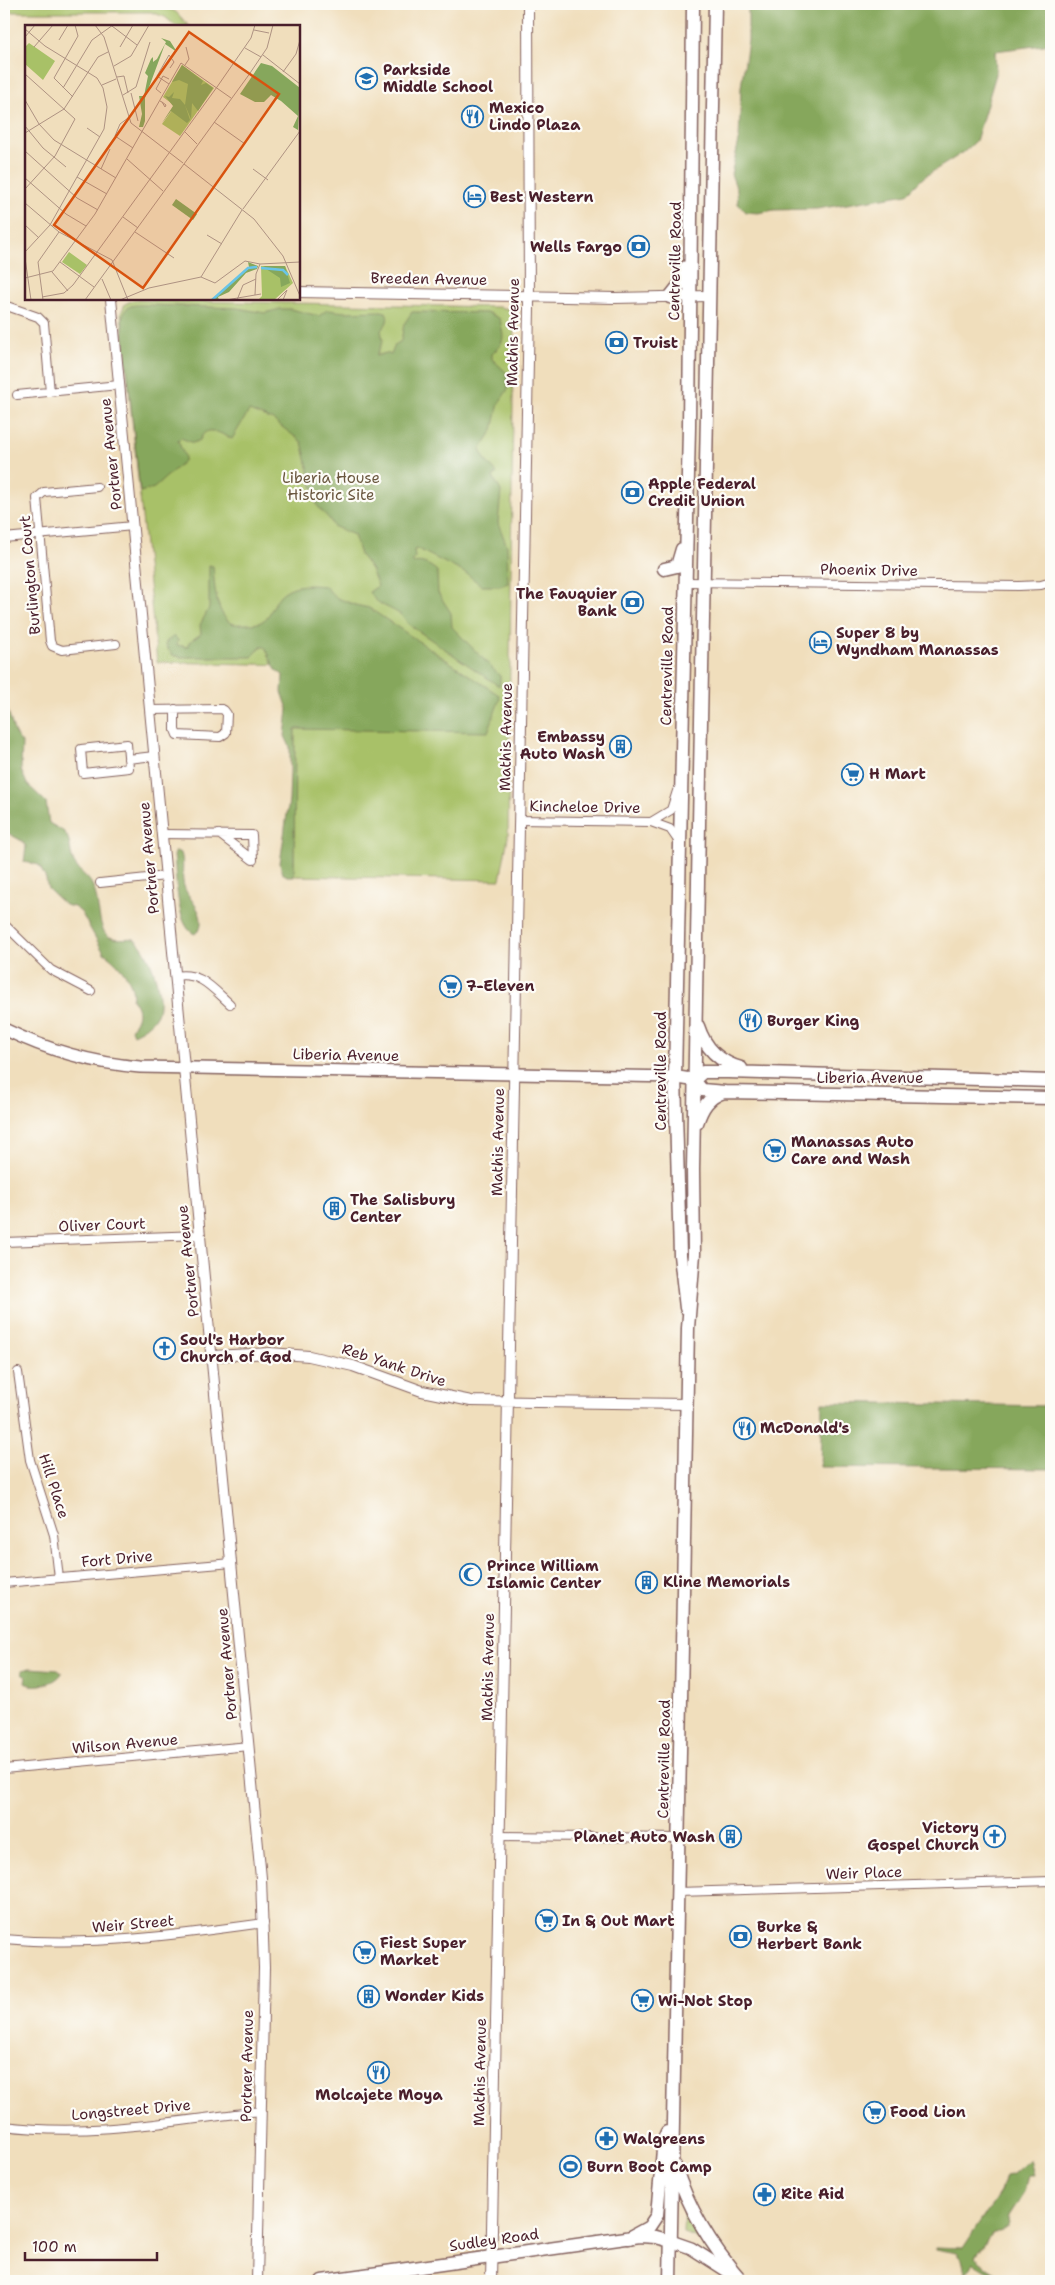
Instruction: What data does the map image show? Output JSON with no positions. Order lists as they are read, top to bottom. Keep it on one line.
{"streets":{"main road":["Centreville Road","Liberia Avenue","Sudley Road"],"street":["Breeden Avenue","Mathis Avenue","Portner Avenue","Phoenix Drive","Burlington Court","Kincheloe Drive","Oliver Court","Reb Yank Drive","Hill Place","Fort Drive","Wilson Avenue","Weir Place","Weir Street","Longstreet Drive"]},"crossings":[["Centreville Road","Breeden Avenue"],["Centreville Road","Phoenix Drive"],["Centreville Road","Kincheloe Drive"],["Centreville Road","Liberia Avenue"],["Centreville Road","Reb Yank Drive"],["Centreville Road","Weir Place"],["Centreville Road","Sudley Road"],["Breeden Avenue","Mathis Avenue"],["Mathis Avenue","Kincheloe Drive"],["Mathis Avenue","Liberia Avenue"],["Mathis Avenue","Reb Yank Drive"],["Mathis Avenue","Sudley Road"],["Portner Avenue","Liberia Avenue"],["Portner Avenue","Oliver Court"],["Portner Avenue","Reb Yank Drive"],["Portner Avenue","Fort Drive"],["Portner Avenue","Wilson Avenue"],["Portner Avenue","Weir Street"],["Portner Avenue","Longstreet Drive"],["Hill Place","Fort Drive"]],"parks":["Liberia House Historic Site"],"places":{"school or university":["Parkside Middle School"],"restaurant":["Mexico Lindo Plaza","Burger King","McDonald's","Molcajete Moya"],"hotel":["Best Western","Super 8 by Wyndham Manassas"],"bank":["Wells Fargo","Truist","Apple Federal Credit Union","The Fauquier Bank","Burke & Herbert Bank"],"building":["Embassy Auto Wash","The Salisbury Center","Kline Memorials","Planet Auto Wash","Wonder Kids"],"supermarket":["H Mart","7-Eleven","Manassas Auto Care and Wash","In & Out Mart","Fiest Super Market","Wi-Not Stop","Food Lion"],"church":["Soul's Harbor Church of God","Victory Gospel Church"],"mosque":["Prince William Islamic Center"],"pharmacy":["Walgreens","Rite Aid"],"sports":["Burn Boot Camp"]},"scale_bar":"100 m"}
